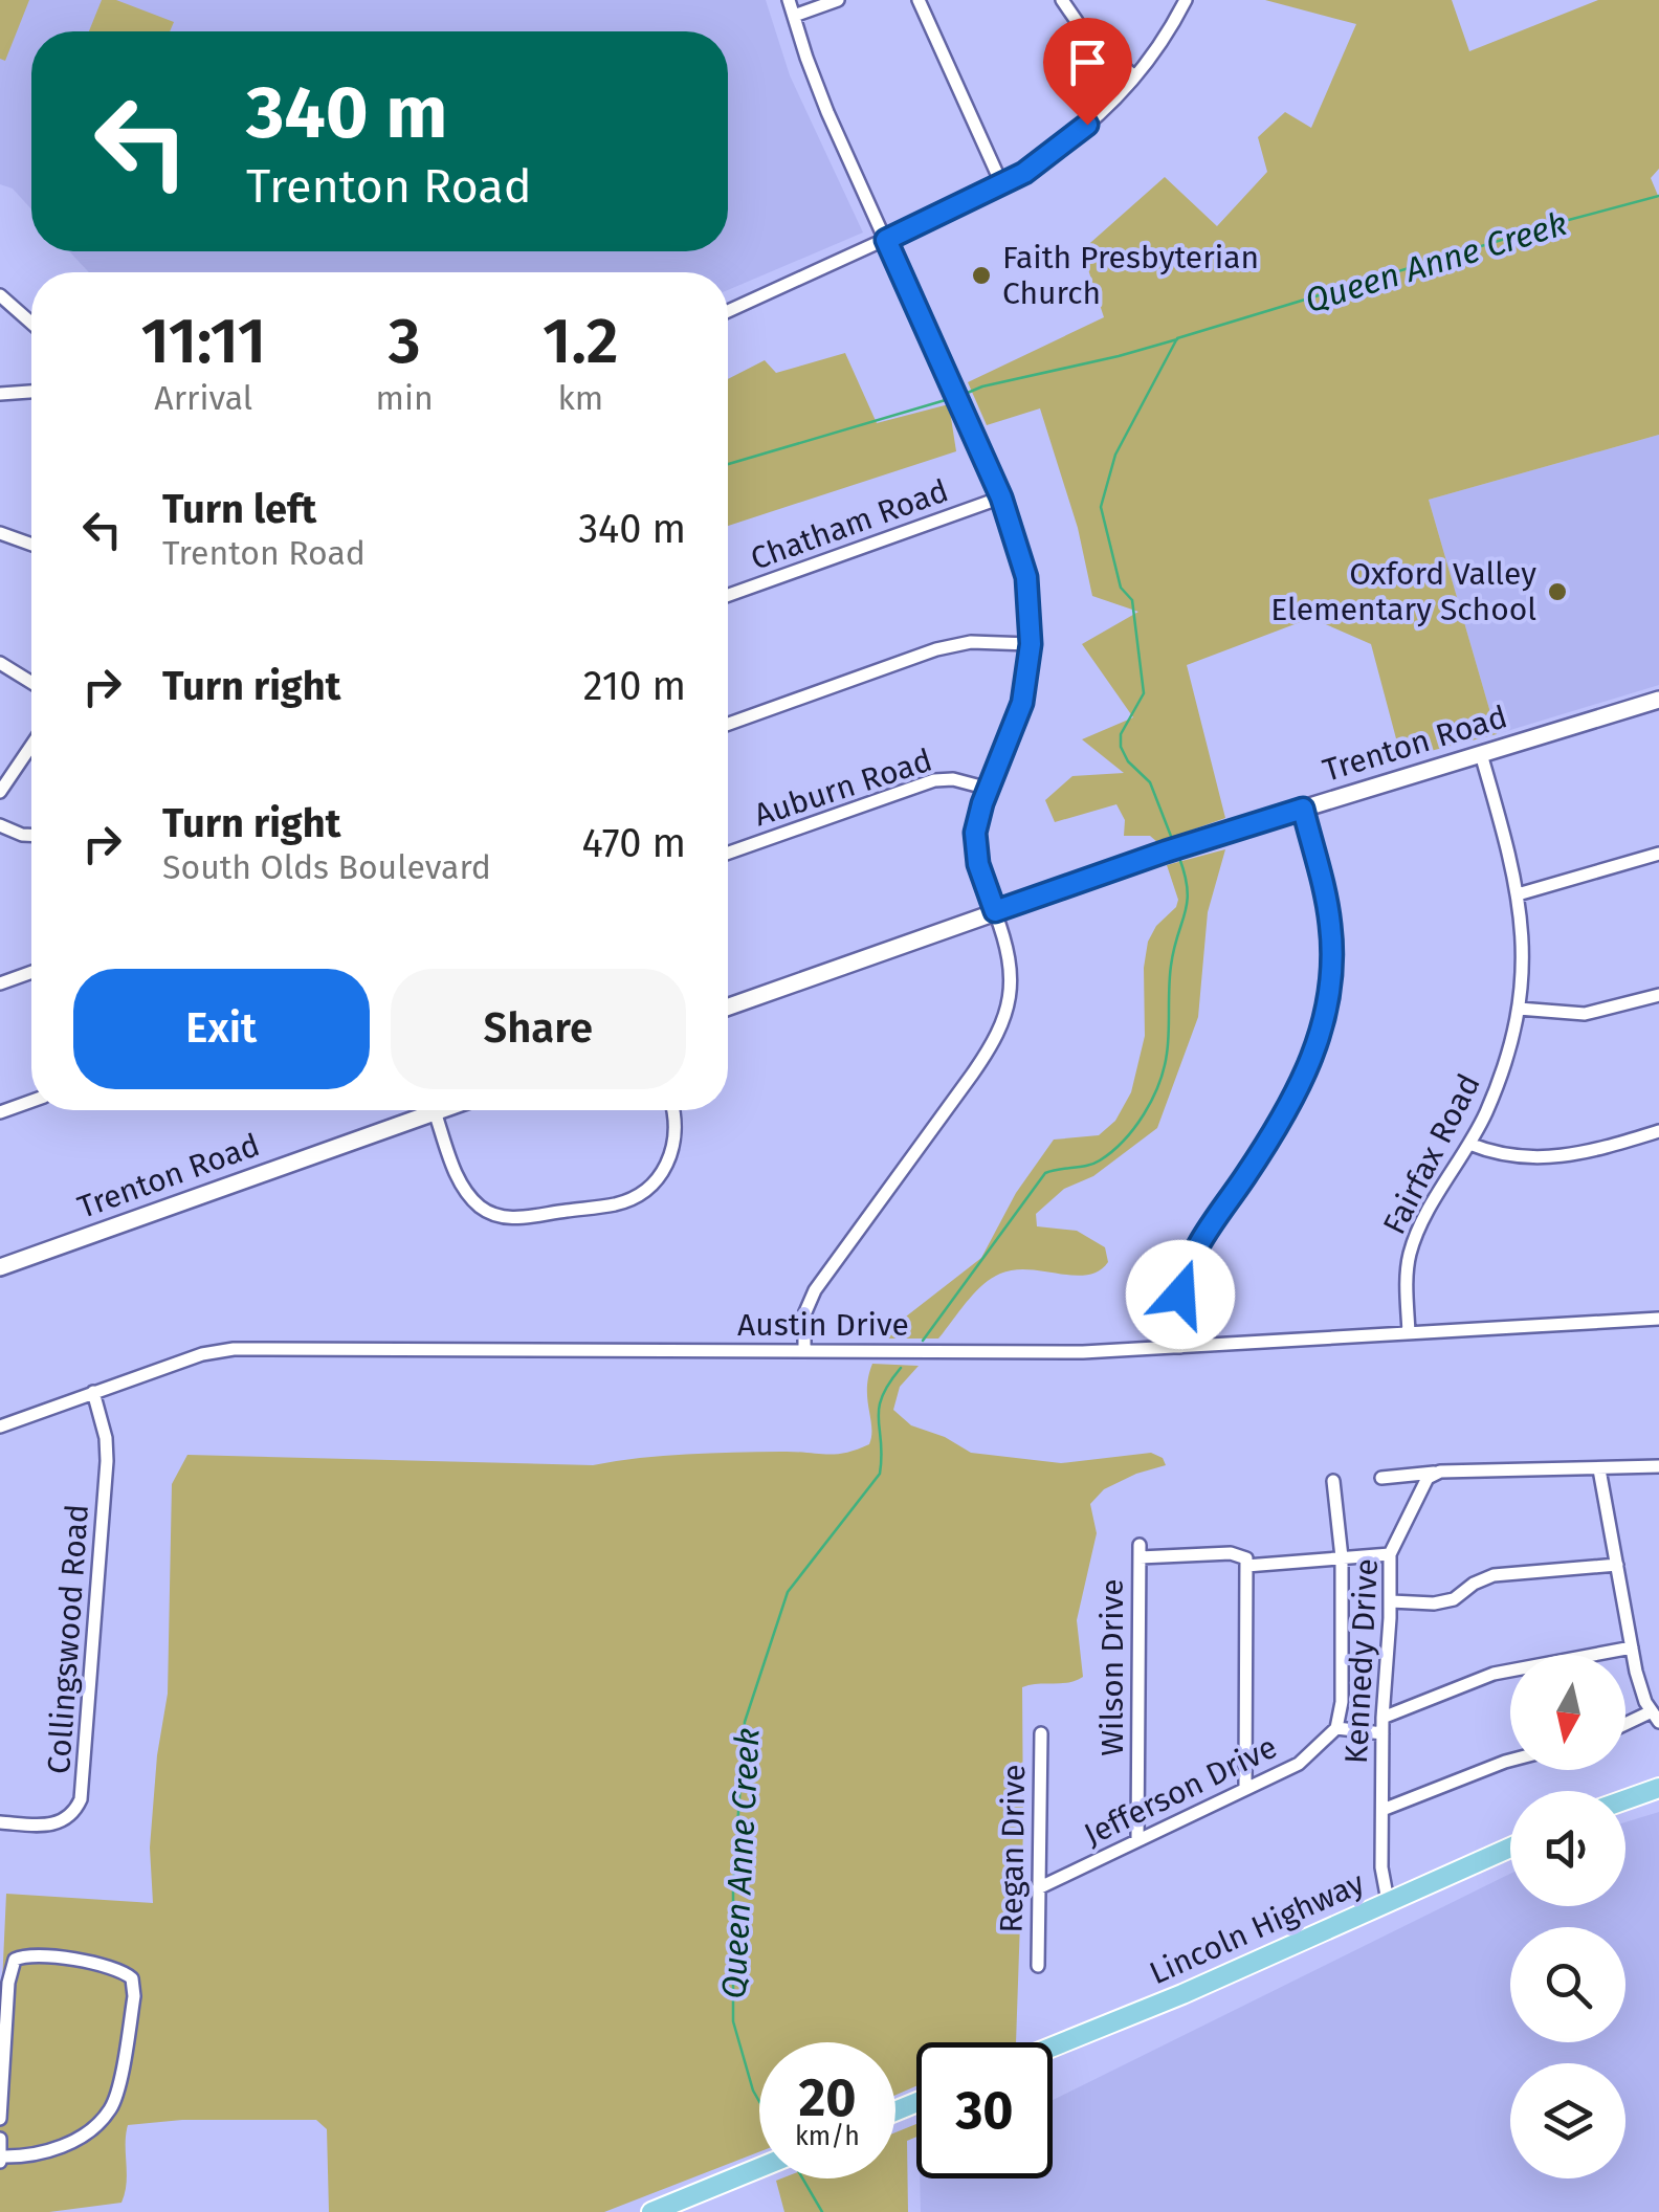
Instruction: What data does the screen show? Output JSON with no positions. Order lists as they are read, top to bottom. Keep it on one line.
{"streets":{"main road":["Trenton Road","Lincoln Highway"],"street":["Chatham Road","Auburn Road","Fairfax Road","Austin Drive","Collingswood Road","Kennedy Drive","Wilson Drive","Jefferson Drive","Regan Drive"]},"crossings":[["Trenton Road","Fairfax Road"],["Fairfax Road","Austin Drive"],["Austin Drive","Collingswood Road"],["Kennedy Drive","Wilson Drive"],["Kennedy Drive","Lincoln Highway"],["Wilson Drive","Jefferson Drive"],["Jefferson Drive","Regan Drive"]],"water":["Queen Anne Creek"],"places":["Faith Presbyterian Church","Oxford Valley Elementary School"],"north":"bottom","page":{"turn":["340 m","Trenton Road"],"eta":["11:11","Arrival","3","min","1.2","km"],"list":[{"name":"Turn left","note":"Trenton Road","value":"340 m"},{"name":"Turn right","value":"210 m"},{"name":"Turn right","note":"South Olds Boulevard","value":"470 m"}],"buttons":["Exit","Share"],"speed":"20 km/h","limit":"30"}}
